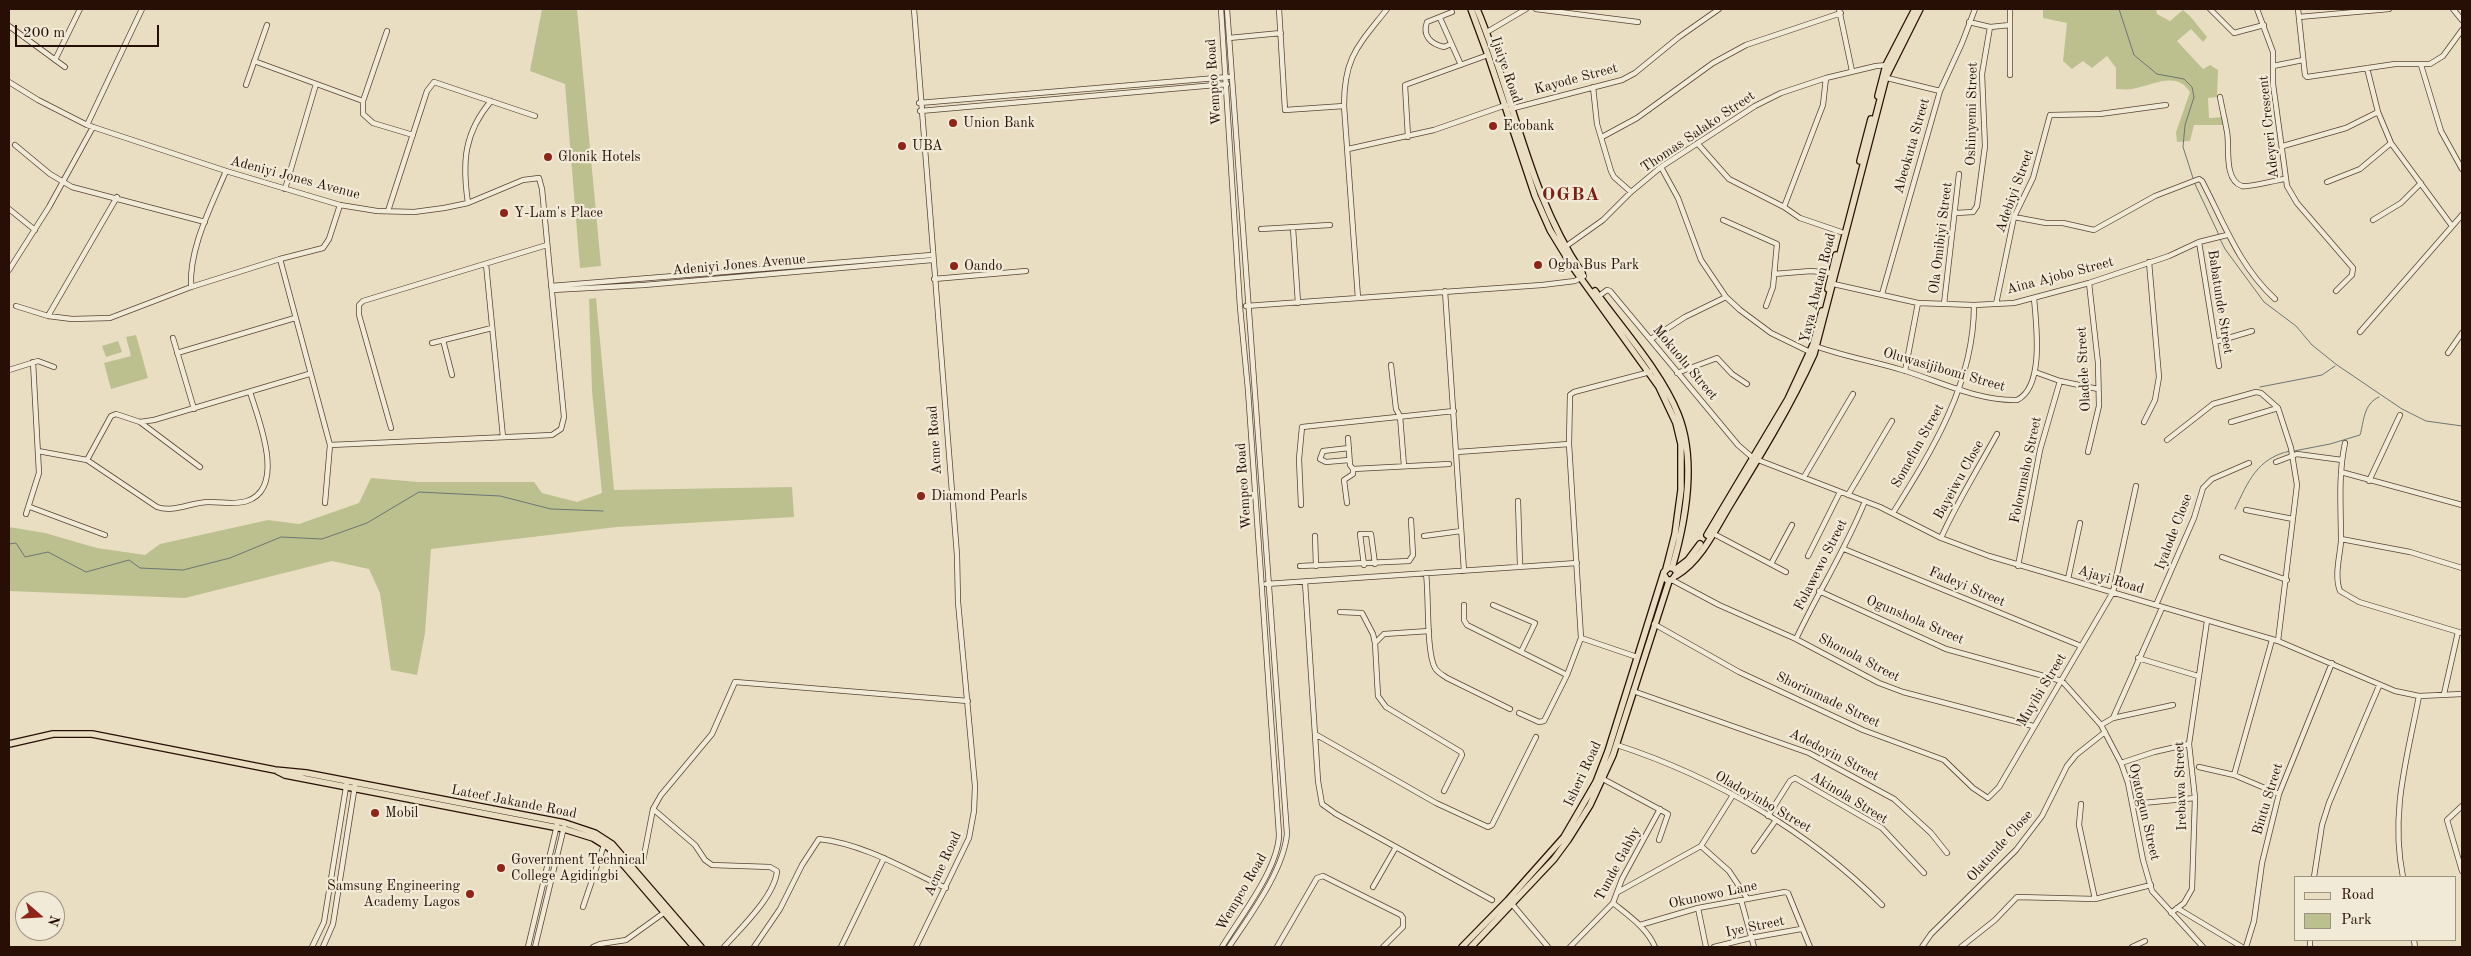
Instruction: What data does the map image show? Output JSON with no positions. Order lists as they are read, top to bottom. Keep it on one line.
{"streets":{"main road":["Ijaiye Road","Yaya Abatan Road","Isheri Road","Lateef Jakande Road"],"street":["Kayode Street","Wempco Road","Oshinyemi Street","Adeyeri Crescent","Thomas Salako Street","Abeokuta Street","Adeniyi Jones Avenue","Adebiyi Street","Ola Omibiyi Street","Aina Ajobo Street","Babatunde Street","Mokuolu Street","Oladele Street","Oluwasijibomi Street","Acme Road","Somefun Street","Folorunsho Street","Bayeiwu Close","Iyalode Close","Folawewo Street","Ajayi Road","Fadeyi Street","Ogunshola Street","Shonola Street","Muyibi Street","Shorinmade Street","Adedoyin Street","Irebawa Street","Akinola Street","Bintu Street","Oladoyinbo Street","Oyatogun Street","Olatunde Close","Tunde Gabby","Okunowo Lane","Iye Street"]},"crossings":[["Ijaiye Road","Kayode Street"],["Ijaiye Road","Thomas Salako Street"],["Ijaiye Road","Mokuolu Street"],["Ijaiye Road","Isheri Road"],["Oshinyemi Street","Ola Omibiyi Street"],["Thomas Salako Street","Yaya Abatan Road"],["Abeokuta Street","Aina Ajobo Street"],["Adeniyi Jones Avenue","Acme Road"],["Adebiyi Street","Aina Ajobo Street"],["Ola Omibiyi Street","Aina Ajobo Street"],["Aina Ajobo Street","Yaya Abatan Road"],["Aina Ajobo Street","Babatunde Street"],["Aina Ajobo Street","Oladele Street"],["Aina Ajobo Street","Oluwasijibomi Street"],["Aina Ajobo Street","Somefun Street"],["Yaya Abatan Road","Mokuolu Street"],["Yaya Abatan Road","Oluwasijibomi Street"],["Yaya Abatan Road","Ajayi Road"],["Yaya Abatan Road","Shonola Street"],["Yaya Abatan Road","Isheri Road"],["Mokuolu Street","Ajayi Road"],["Oluwasijibomi Street","Somefun Street"],["Somefun Street","Ajayi Road"],["Folorunsho Street","Ajayi Road"],["Bayeiwu Close","Ajayi Road"],["Iyalode Close","Ajayi Road"],["Folawewo Street","Ajayi Road"],["Folawewo Street","Fadeyi Street"],["Folawewo Street","Ogunshola Street"],["Folawewo Street","Shonola Street"],["Ajayi Road","Muyibi Street"],["Ajayi Road","Irebawa Street"],["Ajayi Road","Bintu Street"],["Fadeyi Street","Muyibi Street"],["Ogunshola Street","Muyibi Street"],["Ogunshola Street","Oyatogun Street"],["Shonola Street","Muyibi Street"],["Shonola Street","Isheri Road"],["Muyibi Street","Shorinmade Street"],["Muyibi Street","Oyatogun Street"],["Shorinmade Street","Isheri Road"],["Adedoyin Street","Isheri Road"],["Isheri Road","Oladoyinbo Street"],["Irebawa Street","Oyatogun Street"],["Akinola Street","Oladoyinbo Street"],["Oyatogun Street","Olatunde Close"],["Okunowo Lane","Iye Street"]],"districts":["OGBA"],"places":["Union Bank","Ecobank","UBA","Glonik Hotels","Y-Lam's Place","Ogba Bus Park","Oando","Diamond Pearls","Mobil","Government Technical College Agidingbi","Samsung Engineering Academy Lagos"],"legend":["Road","Park"],"scale_bar":"200 m","north":"right"}
